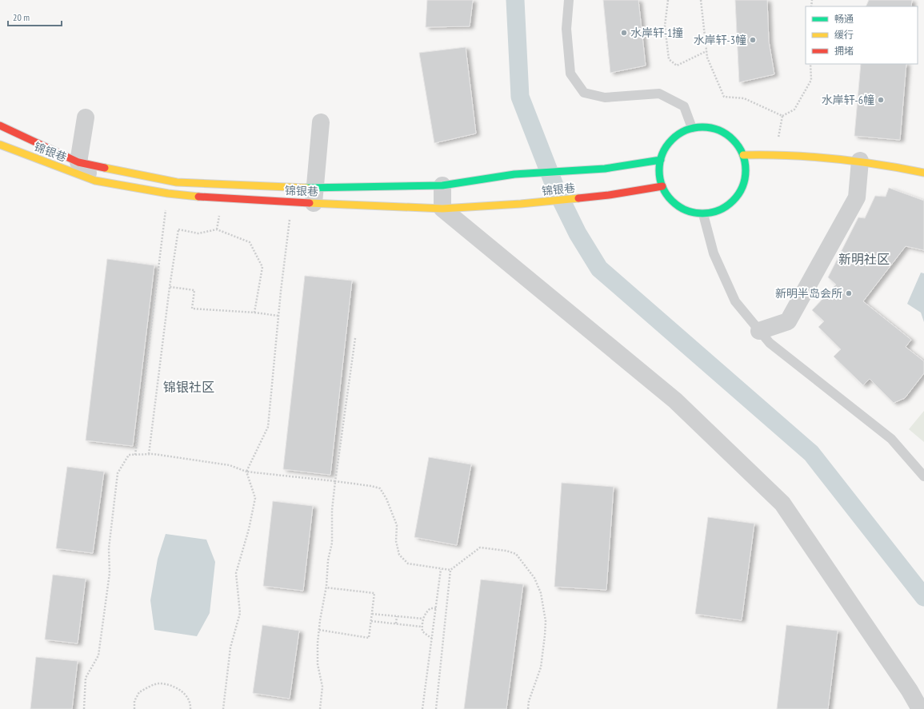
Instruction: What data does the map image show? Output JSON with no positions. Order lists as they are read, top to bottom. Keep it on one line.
{"streets":{"main road":["锦银巷"]},"districts":["新明社区","锦银社区"],"places":["水岸轩-1撞","水岸轩-3幢","水岸轩-6幢","新明半岛会所"],"legend":["畅通","缓行","拥堵"],"scale_bar":"20 m"}
